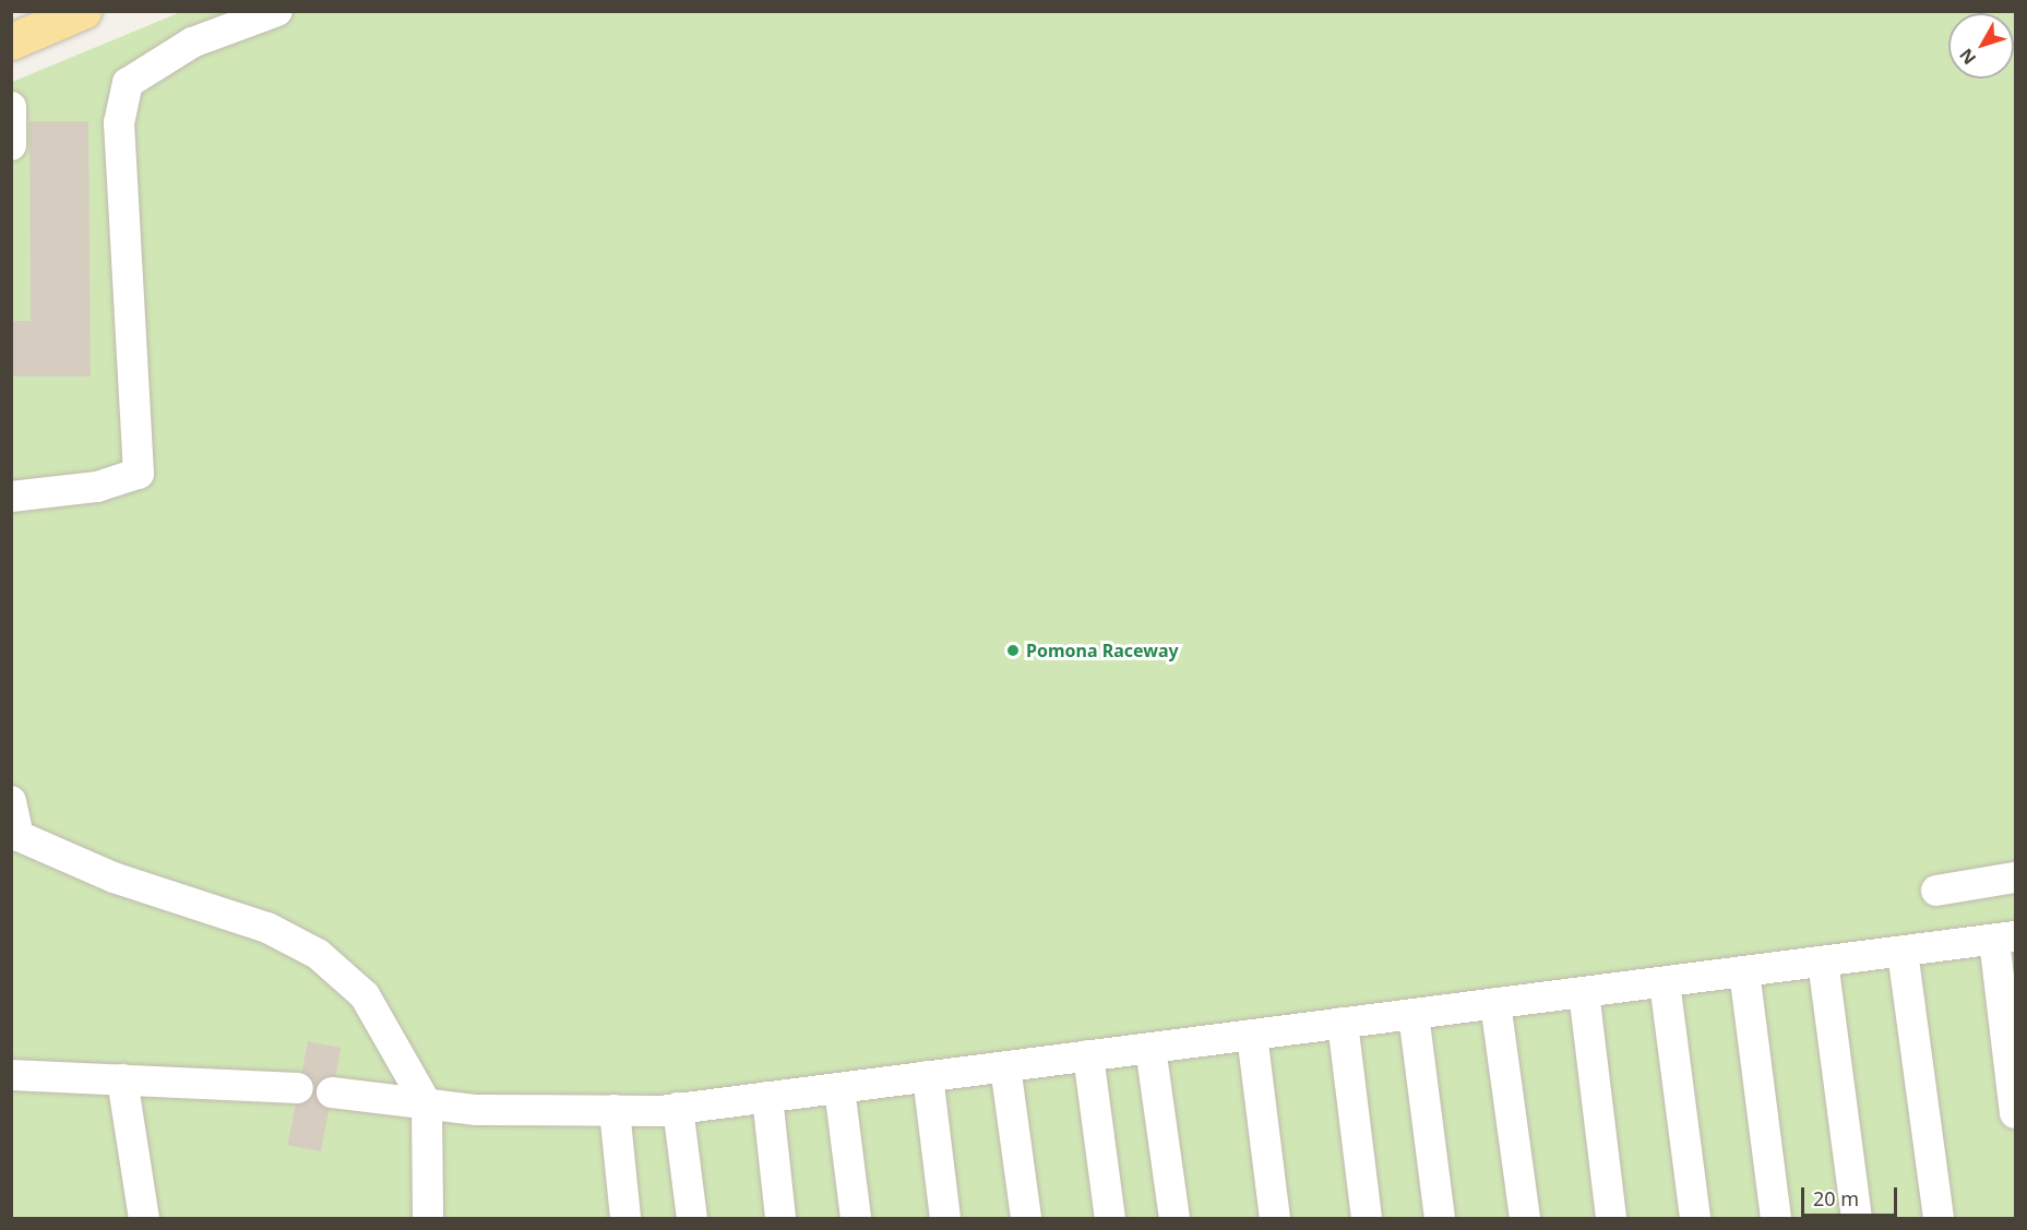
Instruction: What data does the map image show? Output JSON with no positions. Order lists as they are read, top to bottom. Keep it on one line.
{"places":["Pomona Raceway"],"scale_bar":"20 m","north":"bottom left"}
